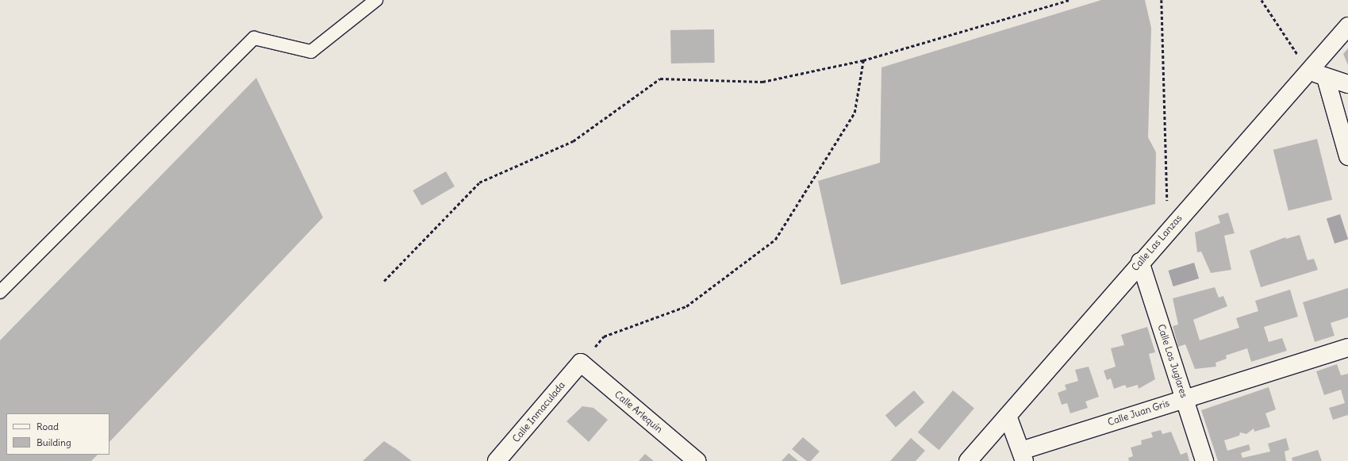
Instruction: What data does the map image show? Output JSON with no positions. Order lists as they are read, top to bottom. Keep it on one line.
{"streets":{"street":["Calle Las Lanzas","Calle Los Juglares","Calle Inmaculada","Calle Arlequín","Calle Juan Gris"]},"crossings":[["Calle Las Lanzas","Calle Los Juglares"],["Calle Los Juglares","Calle Juan Gris"],["Calle Inmaculada","Calle Arlequín"]],"legend":["Road","Building"]}
